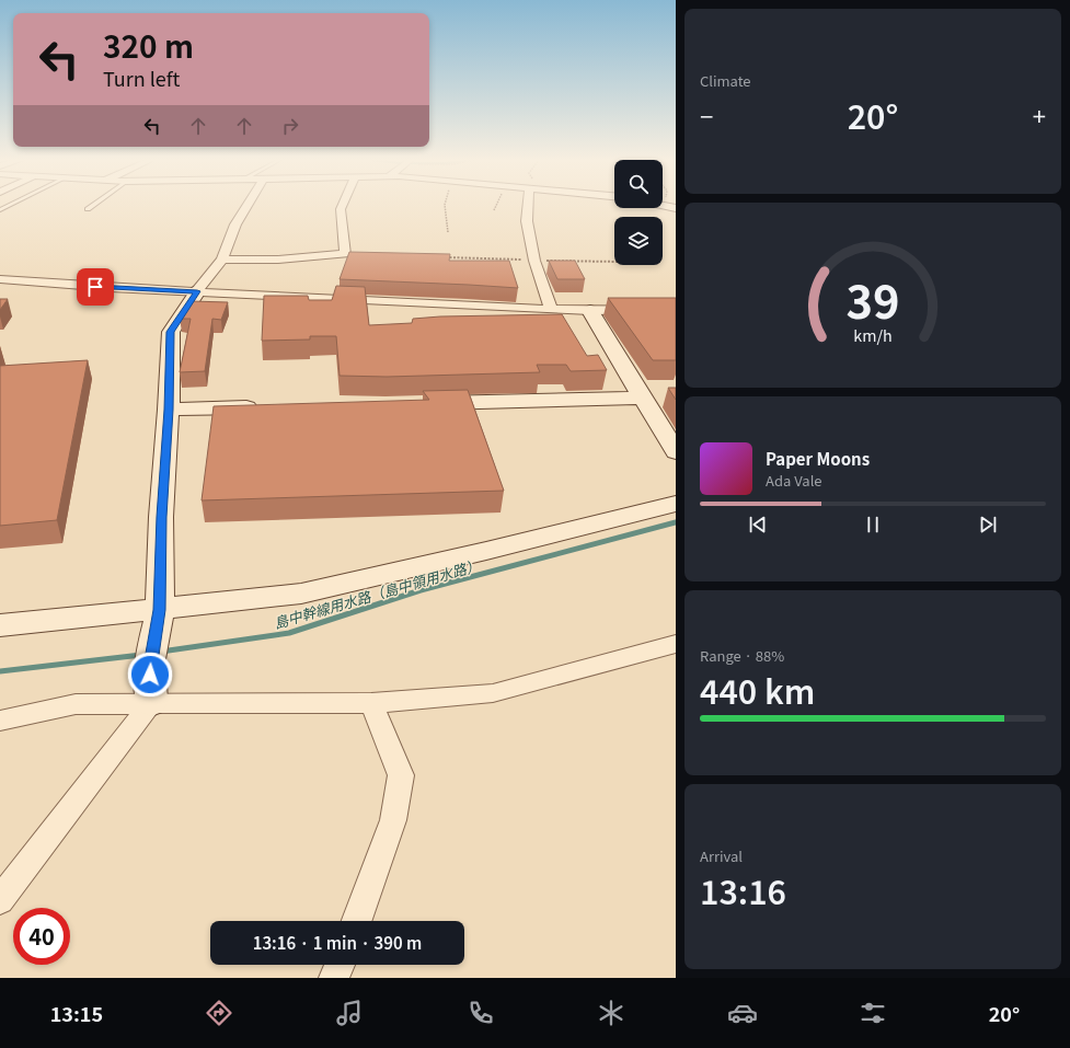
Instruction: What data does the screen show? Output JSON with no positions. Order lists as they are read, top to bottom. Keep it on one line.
{"water":["島中幹線用水路（島中領用水路）"],"page":{"tile":["Climate",["Range · 88%","440 km"],["Arrival","13:16"]],"turn":["320 m","Turn left"],"heat":["−","20°","+"],"song":["Paper Moons","Ada Vale"],"limit":"40","trip":"13:16 · 1 min · 390 m","tabs":["13:15","20°"],"gauge":["39","km/h"]}}
